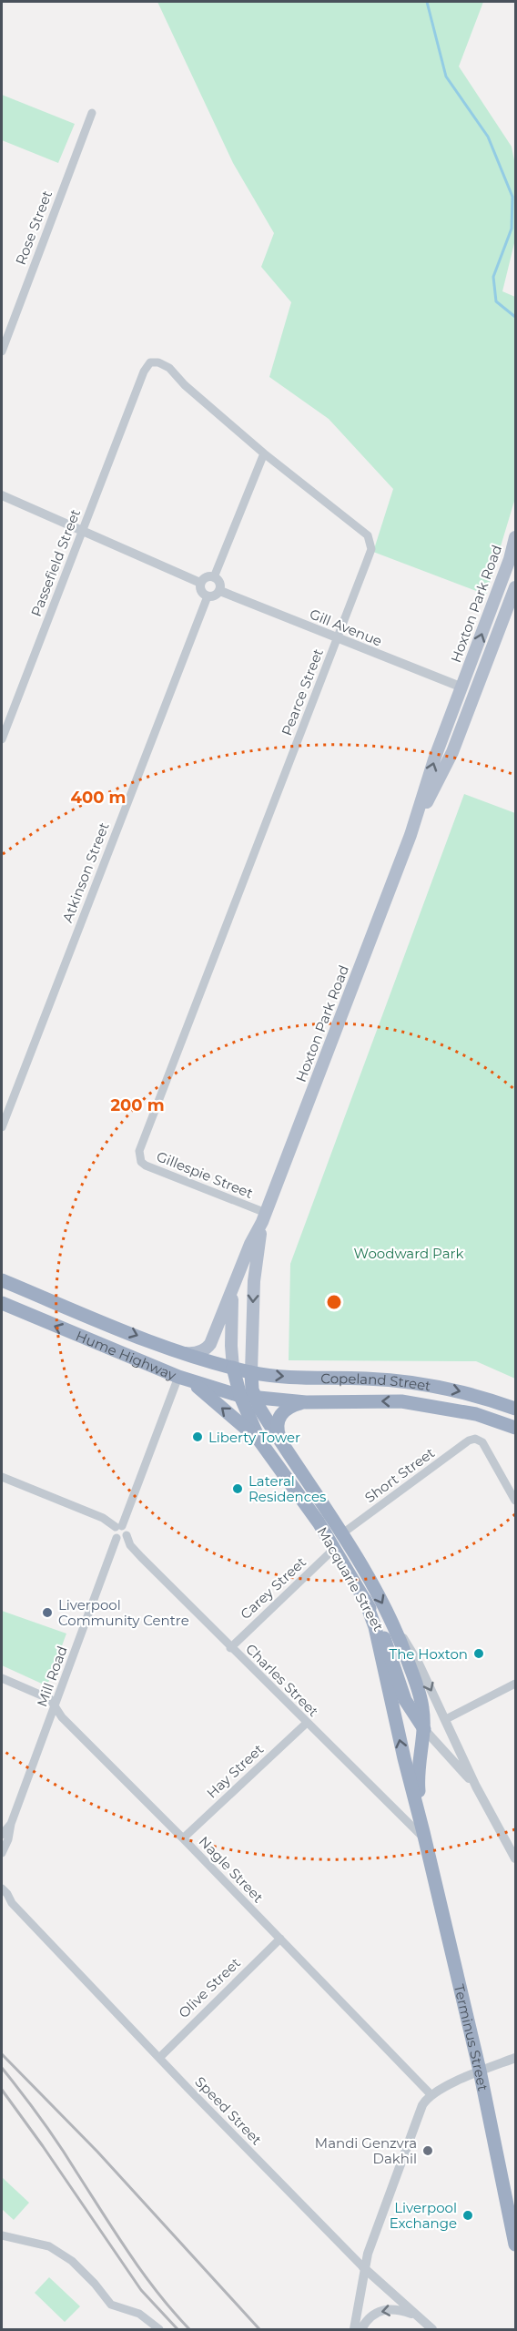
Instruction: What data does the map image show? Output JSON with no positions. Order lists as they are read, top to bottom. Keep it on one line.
{"streets":{"highway":["Hume Highway","Copeland Street","Macquarie Street","Terminus Street"],"main road":["Hoxton Park Road"],"street":["Rose Street","Passefield Street","Gill Avenue","Pearce Street","Atkinson Street","Gillespie Street","Short Street","Carey Street","Mill Road","Charles Street","Hay Street","Nagle Street","Olive Street","Speed Street"]},"crossings":[["Passefield Street","Pearce Street"],["Hoxton Park Road","Gill Avenue"],["Hoxton Park Road","Gillespie Street"],["Hoxton Park Road","Hume Highway"],["Hoxton Park Road","Copeland Street"],["Hoxton Park Road","Macquarie Street"],["Gill Avenue","Pearce Street"],["Gill Avenue","Atkinson Street"],["Pearce Street","Gillespie Street"],["Hume Highway","Copeland Street"],["Hume Highway","Macquarie Street"],["Copeland Street","Macquarie Street"],["Short Street","Macquarie Street"],["Macquarie Street","Carey Street"],["Macquarie Street","Terminus Street"],["Carey Street","Charles Street"],["Mill Road","Charles Street"],["Mill Road","Nagle Street"],["Charles Street","Hay Street"],["Charles Street","Terminus Street"],["Hay Street","Nagle Street"],["Nagle Street","Olive Street"],["Olive Street","Speed Street"]],"parks":["Woodward Park"],"places":["Liberty Tower","Lateral Residences","Liverpool Community Centre","The Hoxton","Mandi Genzvra Dakhil","Liverpool Exchange"],"rings":["400 m","200 m"]}
